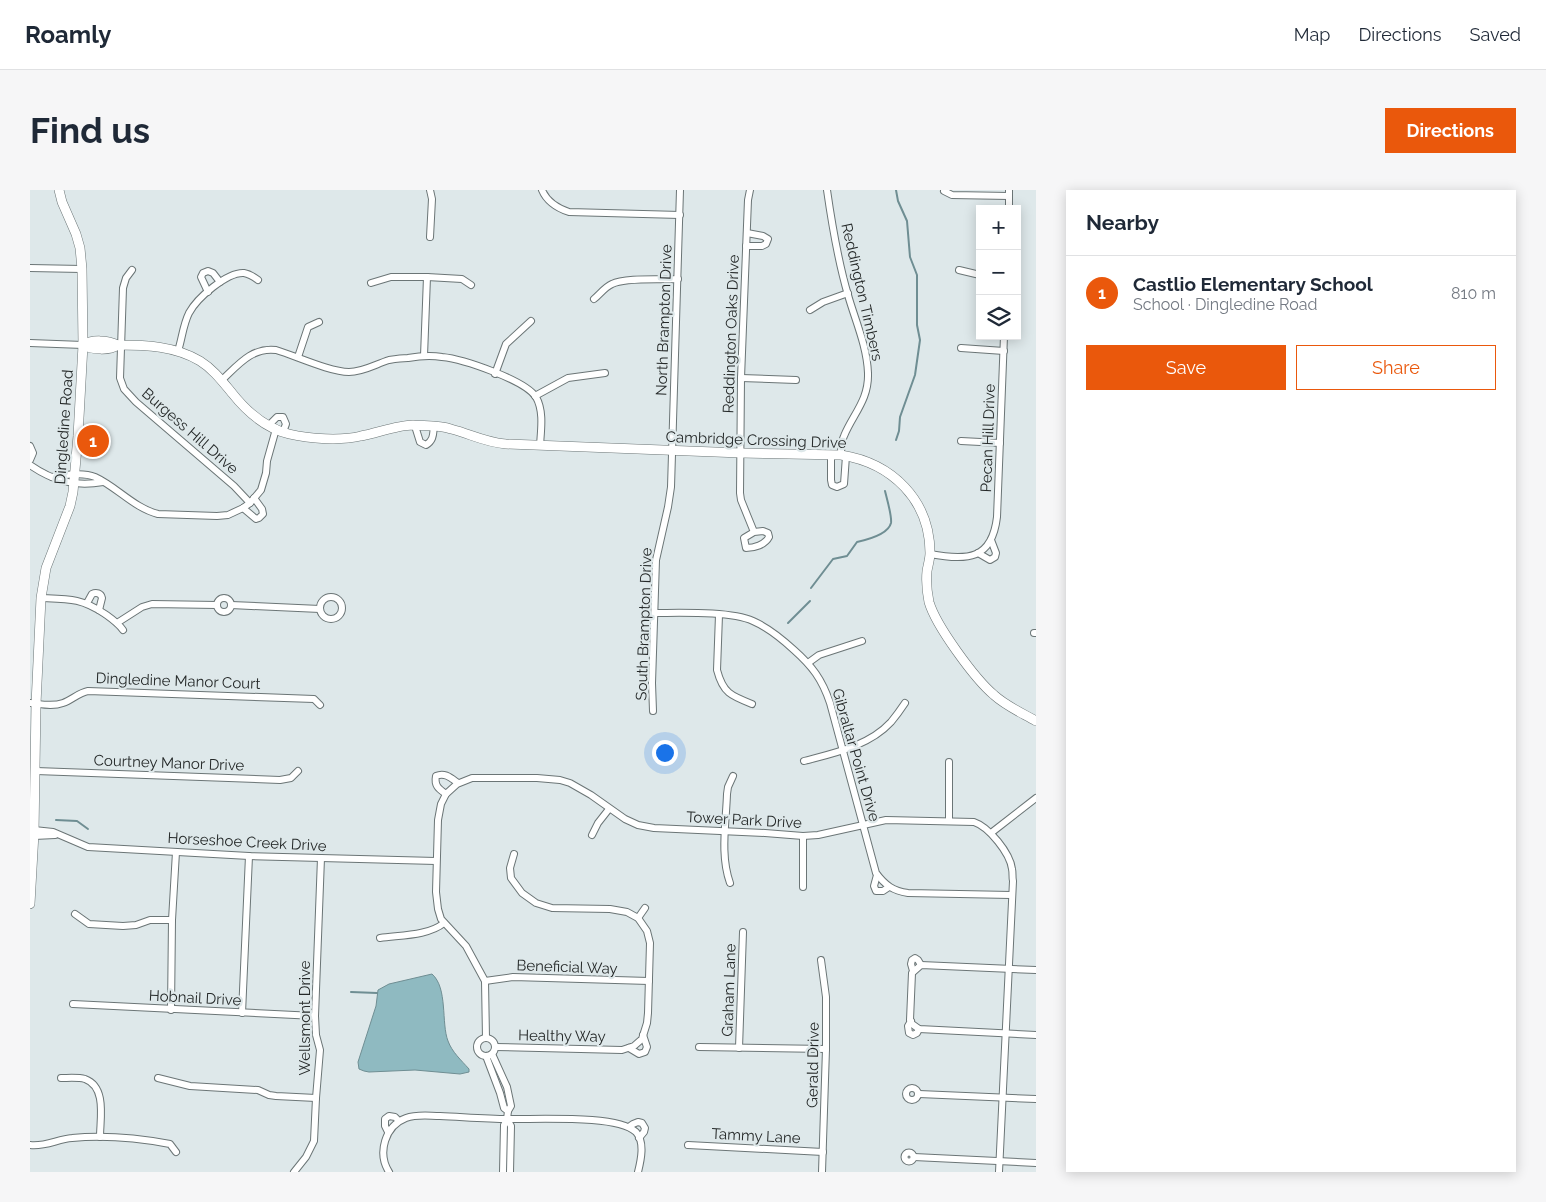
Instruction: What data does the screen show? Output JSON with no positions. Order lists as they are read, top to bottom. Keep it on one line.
{"streets":{"street":["Reddington Timbers","North Brampton Drive","Reddington Oaks Drive","Dingledine Road","Burgess Hill Drive","Pecan Hill Drive","Cambridge Crossing Drive","South Brampton Drive","Dingledine Manor Court","Gibraltar Point Drive","Courtney Manor Drive","Tower Park Drive","Horseshoe Creek Drive","Beneficial Way","Graham Lane","Hobnail Drive","Wellsmont Drive","Healthy Way","Gerald Drive","Tammy Lane"]},"crossings":[["Reddington Timbers","Cambridge Crossing Drive"],["North Brampton Drive","Cambridge Crossing Drive"],["North Brampton Drive","South Brampton Drive"],["Reddington Oaks Drive","Cambridge Crossing Drive"],["Dingledine Road","Cambridge Crossing Drive"],["Dingledine Road","Dingledine Manor Court"],["Dingledine Road","Courtney Manor Drive"],["Dingledine Road","Horseshoe Creek Drive"],["Burgess Hill Drive","Cambridge Crossing Drive"],["Pecan Hill Drive","Cambridge Crossing Drive"],["Cambridge Crossing Drive","South Brampton Drive"],["South Brampton Drive","Gibraltar Point Drive"],["Gibraltar Point Drive","Tower Park Drive"],["Horseshoe Creek Drive","Wellsmont Drive"],["Beneficial Way","Healthy Way"],["Hobnail Drive","Wellsmont Drive"],["Gerald Drive","Tammy Lane"]],"page":{"header":"Roamly","nav":["Map","Directions","Saved"],"buttons":["Directions",["Save","Share"]],"title":"Find us","heading":"Nearby","map_buttons":["+","−"],"list":[{"mark":"1","name":"Castlio Elementary School","note":"School · Dingledine Road","value":"810 m"}],"pins":"1"}}
